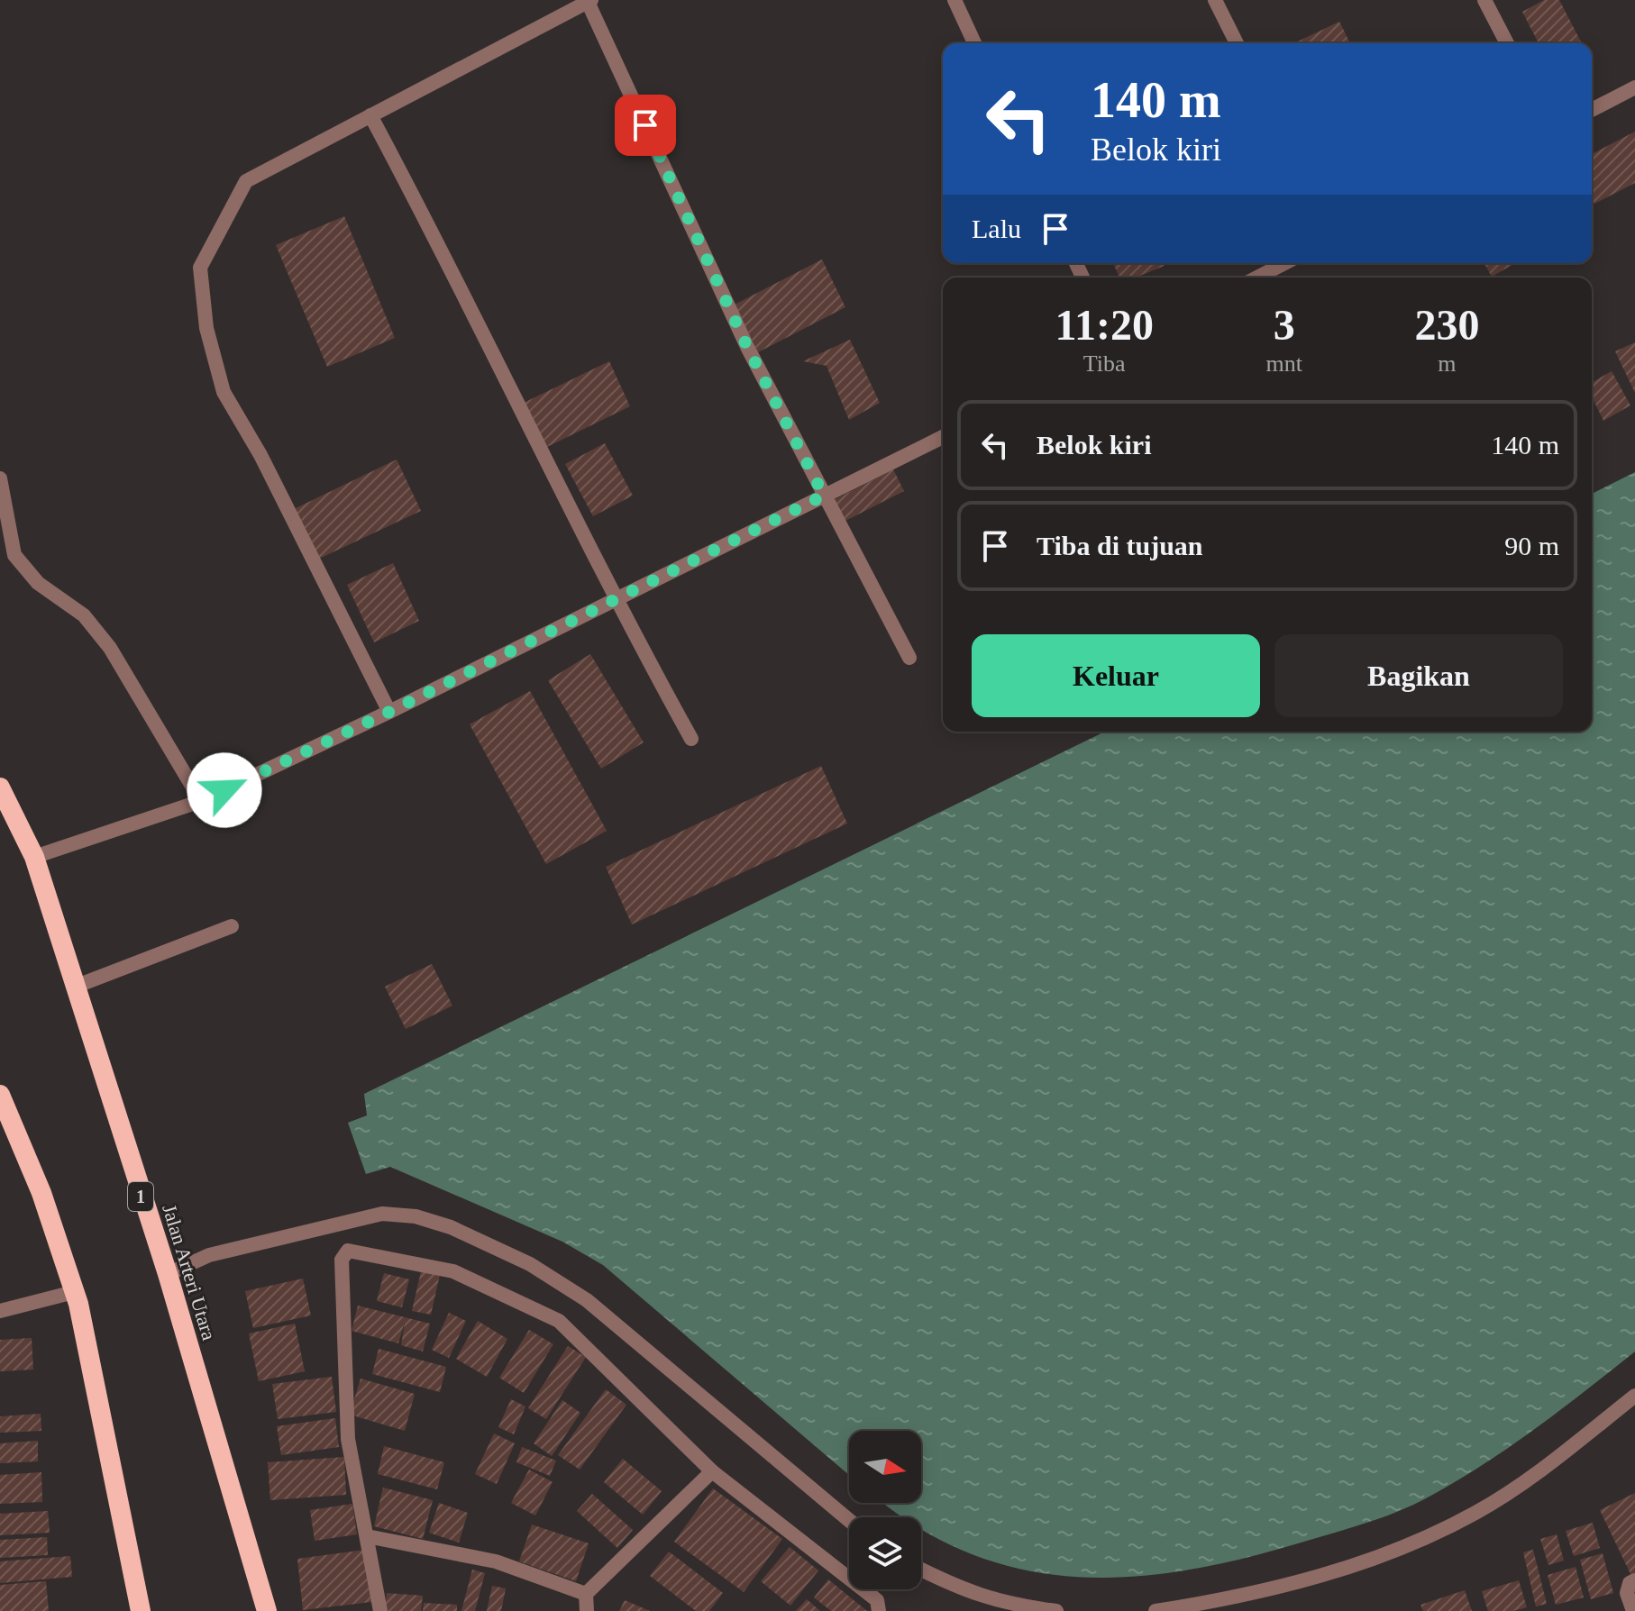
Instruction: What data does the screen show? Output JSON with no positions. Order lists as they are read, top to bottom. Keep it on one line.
{"streets":{"highway":["1","Jalan Arteri Utara"]},"north":"right","page":{"turn":["140 m","Belok kiri"],"then":"Lalu","eta":["11:20","Tiba","3","mnt","230","m"],"list":[{"name":"Belok kiri","value":"140 m"},{"name":"Tiba di tujuan","value":"90 m"}],"buttons":["Keluar","Bagikan"]}}
